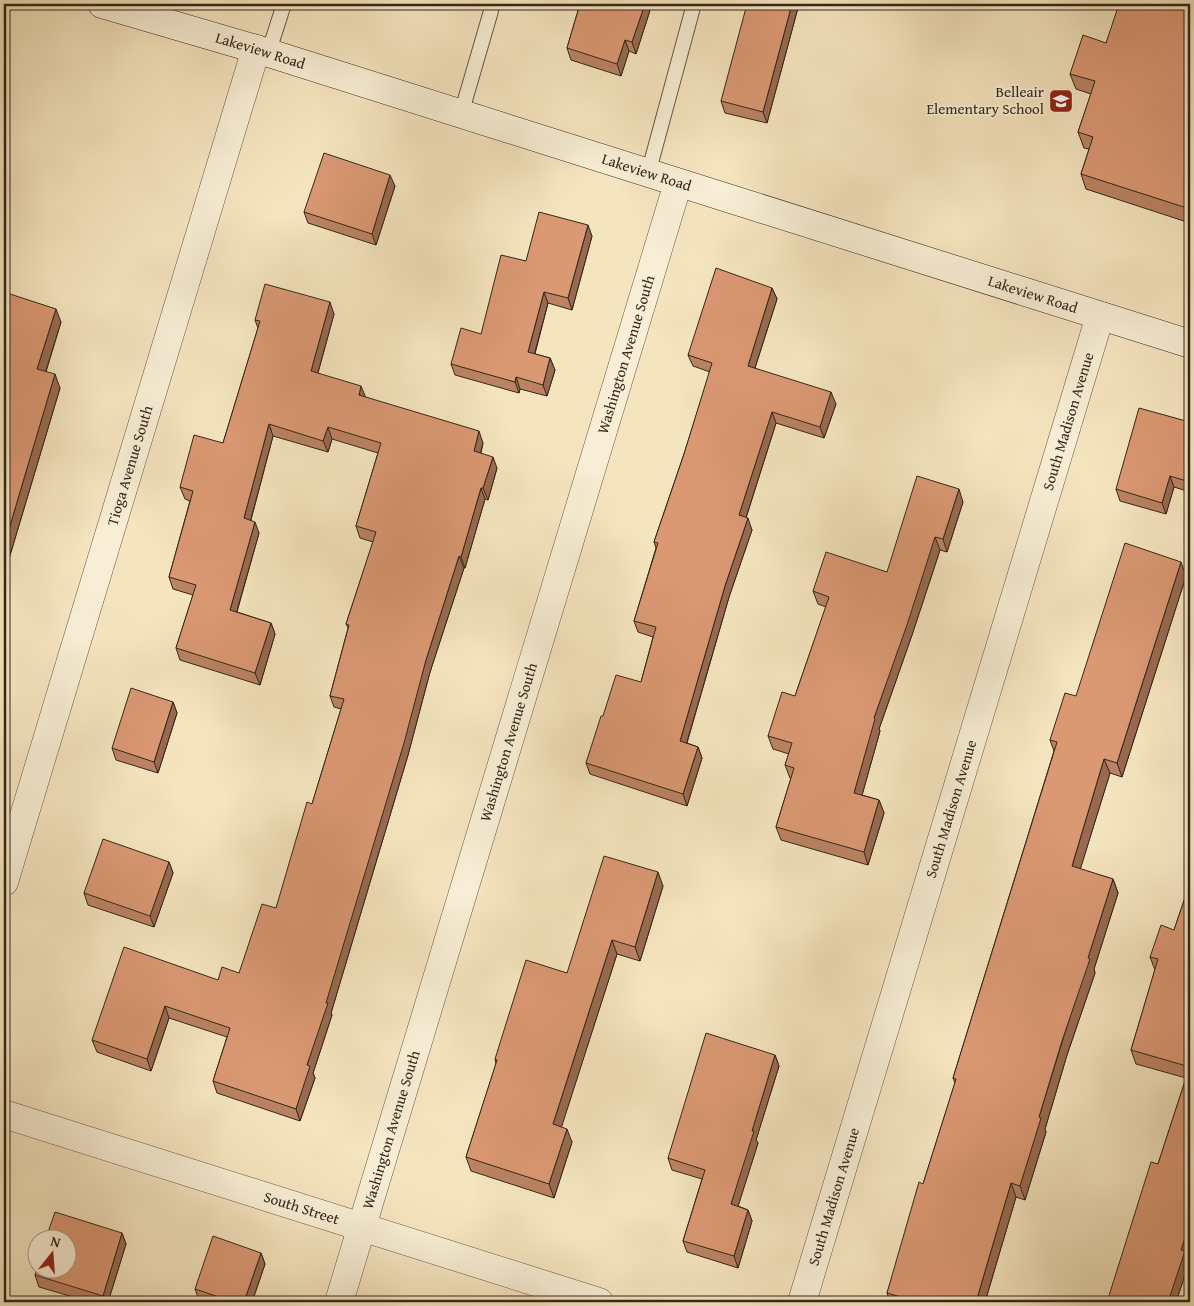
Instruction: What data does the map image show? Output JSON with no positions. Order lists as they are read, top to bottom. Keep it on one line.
{"streets":{"street":["Lakeview Road","Washington Avenue South","South Madison Avenue","Tioga Avenue South","South Street"]},"crossings":[["Lakeview Road","Washington Avenue South"],["Lakeview Road","South Madison Avenue"],["Lakeview Road","Tioga Avenue South"],["Washington Avenue South","South Street"]],"places":{"school or university":["Belleair Elementary School"]},"north":"top"}
